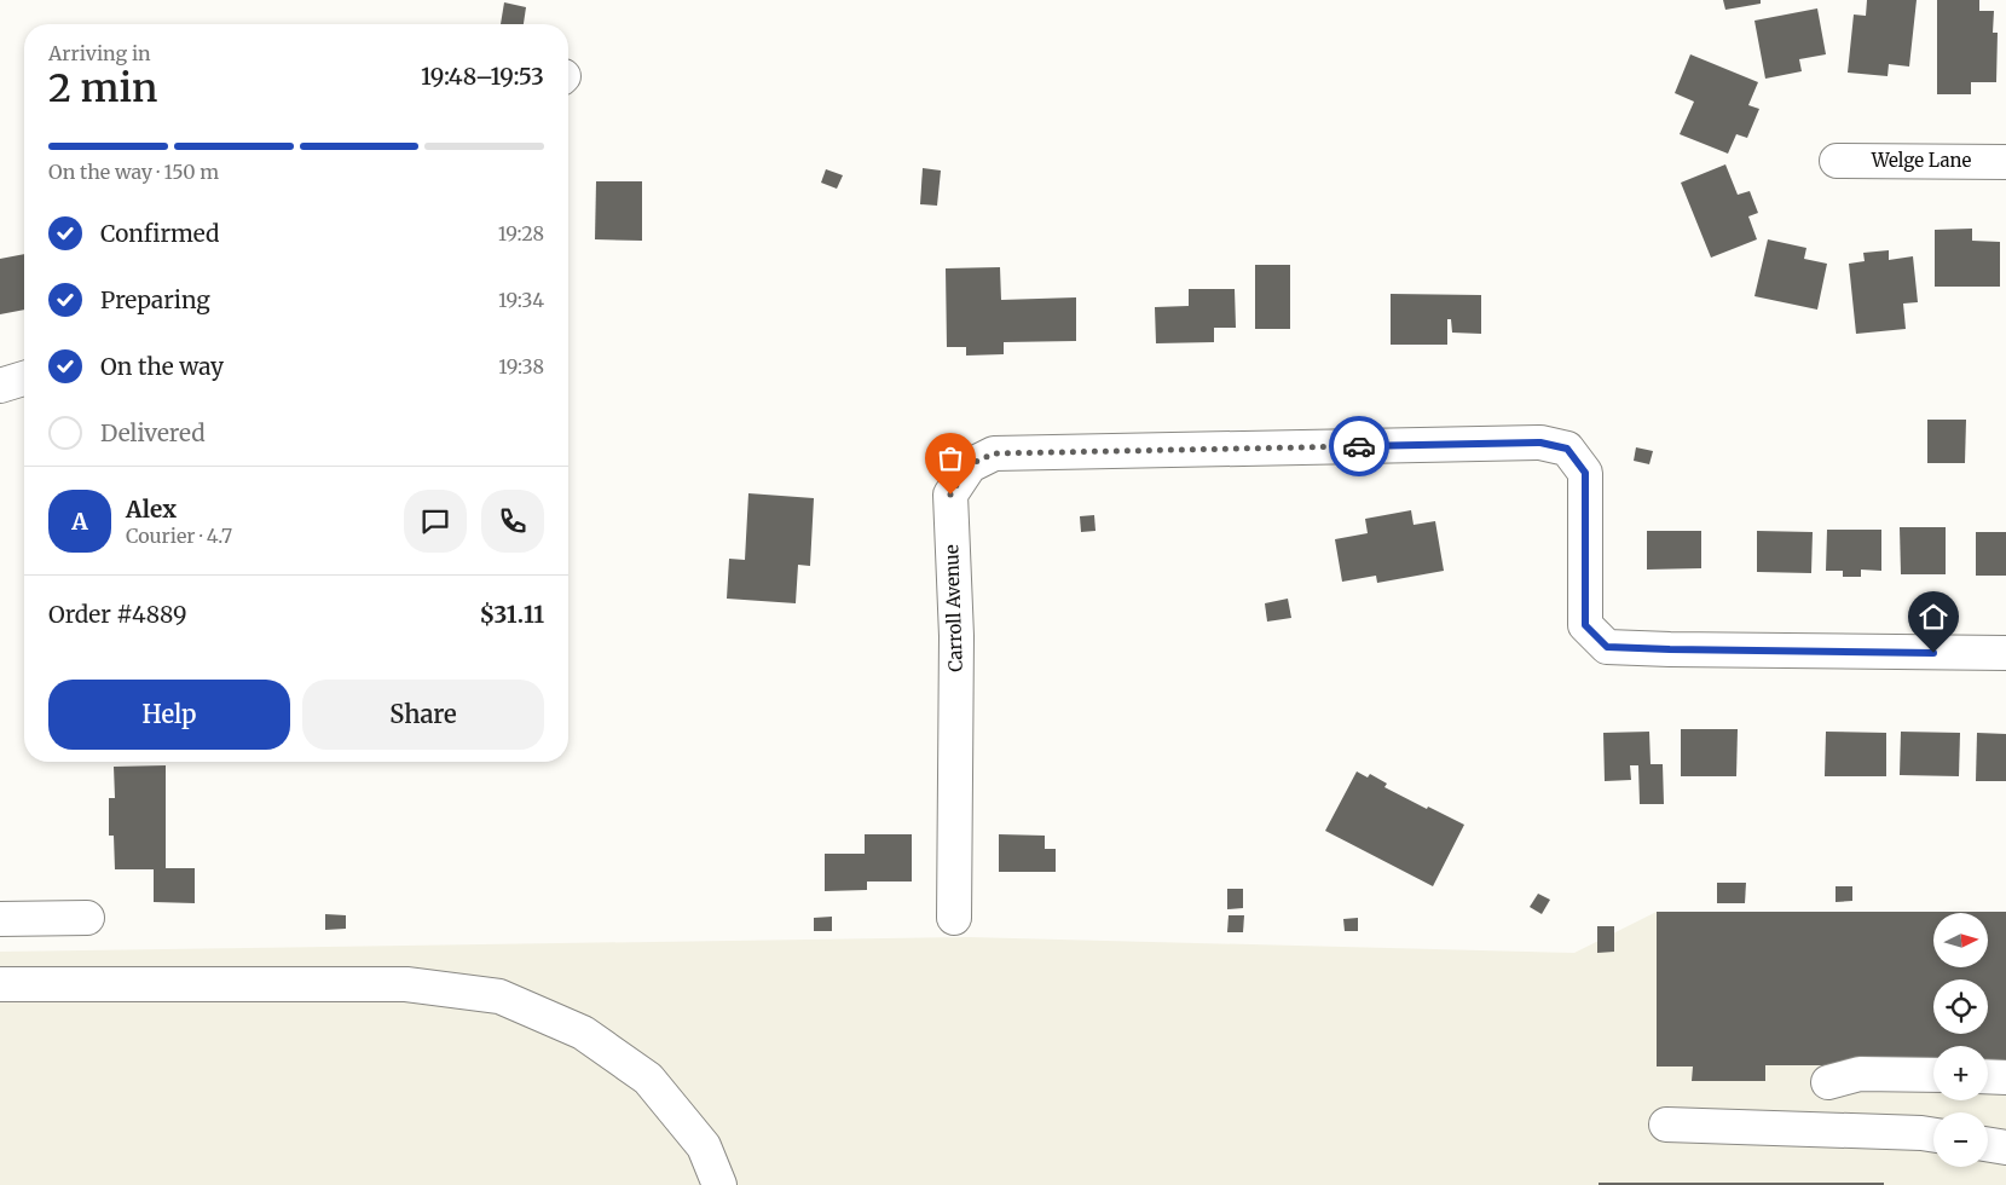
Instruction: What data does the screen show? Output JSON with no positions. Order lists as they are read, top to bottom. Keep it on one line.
{"streets":{"street":["Welge Lane","Carroll Avenue"]},"north":"right","page":{"heading":["2 min","Arriving in","19:48–19:53"],"panel":["Alex","Courier · 4.7","Order #4889","$31.11"],"bar":"On the way · 150 m","list":[["Confirmed","19:28"],["Preparing","19:34"],["On the way","19:38"],"Delivered"],"round":"A","buttons":["Help","Share"],"map_buttons":["+","−"]}}
